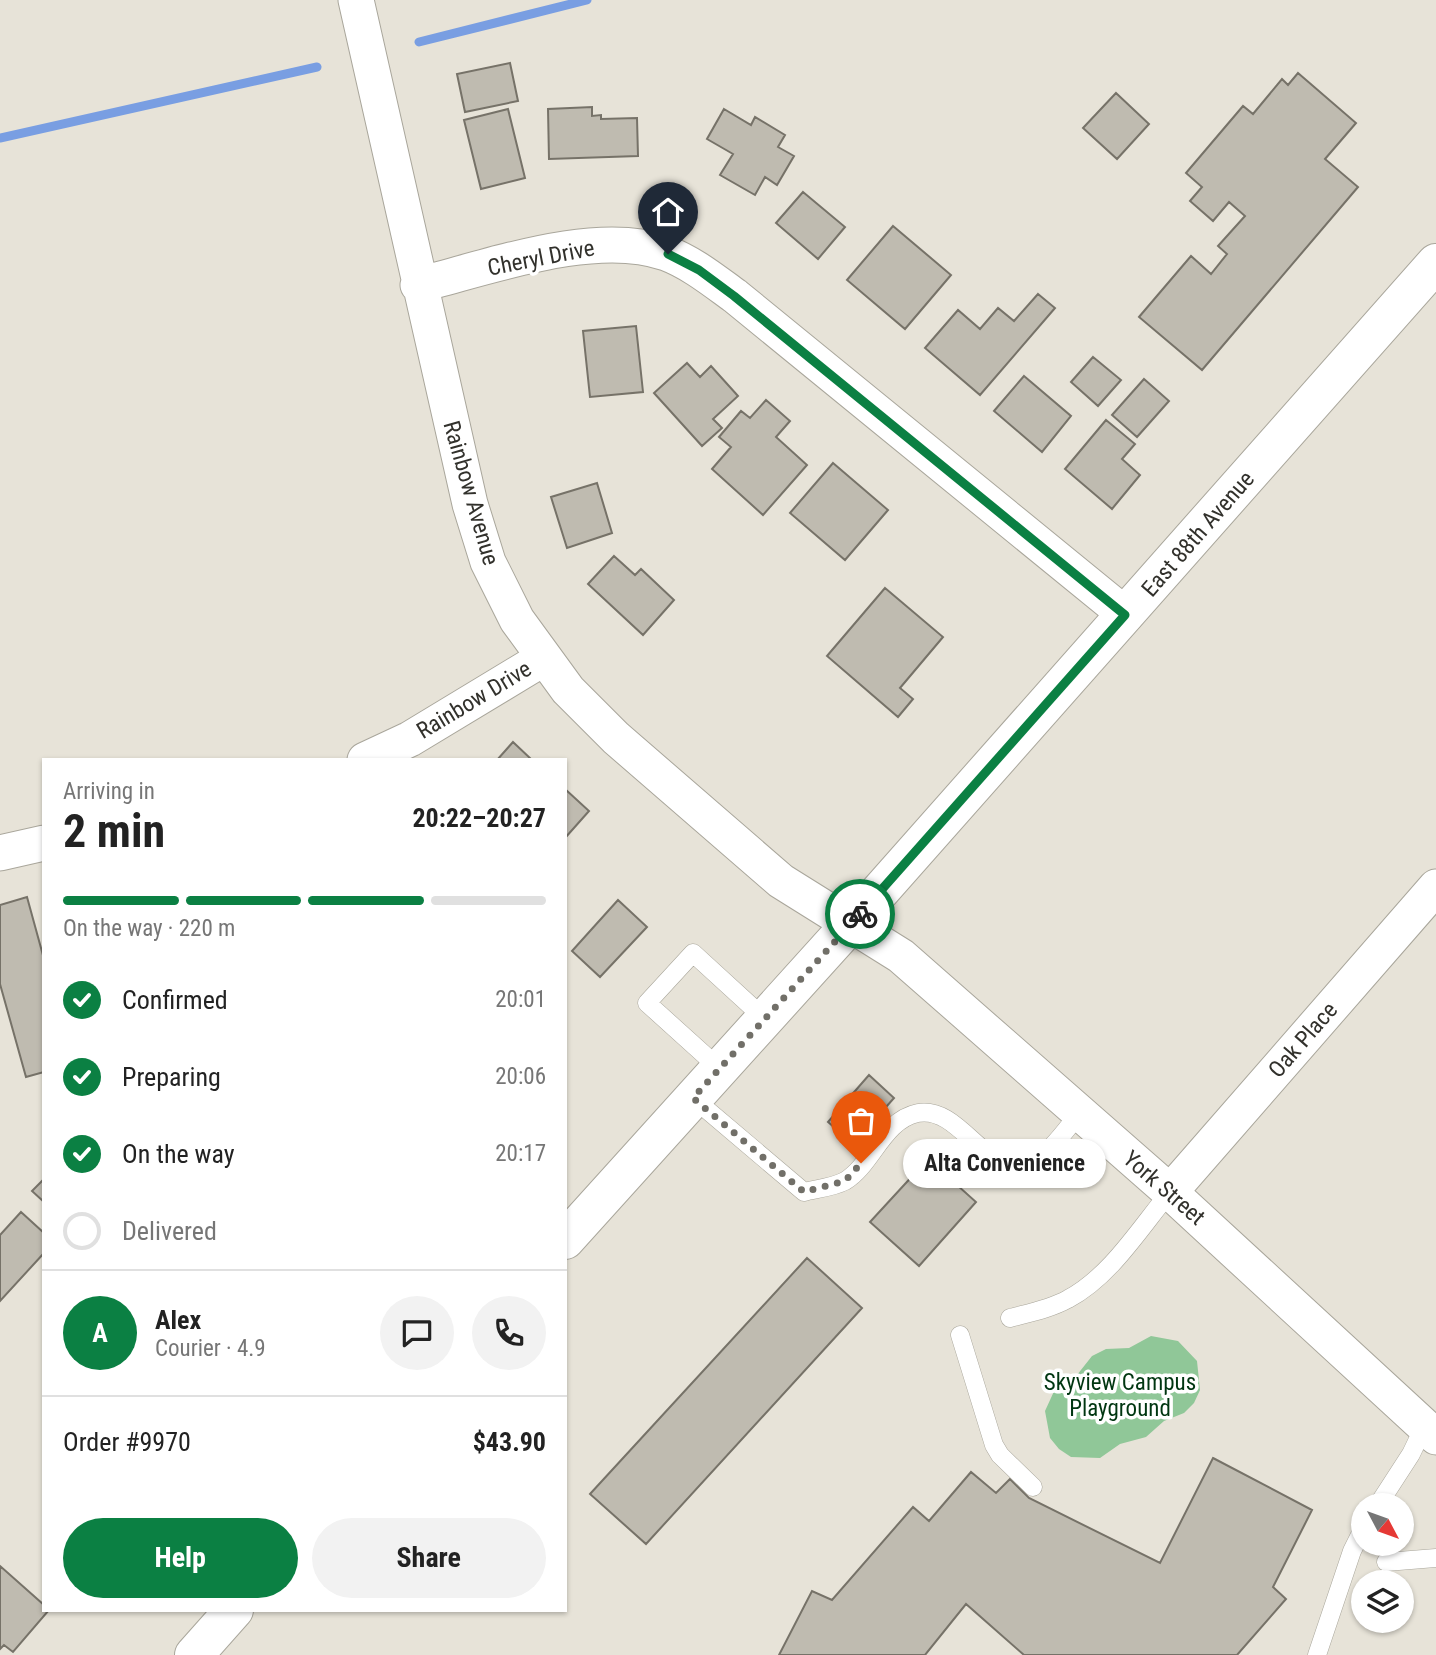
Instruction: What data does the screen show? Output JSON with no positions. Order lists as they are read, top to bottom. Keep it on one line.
{"streets":{"main road":["East 88th Avenue"],"street":["Cheryl Drive","Rainbow Avenue","Rainbow Drive","Oak Place","York Street"]},"crossings":[["Cheryl Drive","Rainbow Avenue"],["Cheryl Drive","East 88th Avenue"],["Rainbow Avenue","East 88th Avenue"],["Rainbow Avenue","Rainbow Drive"],["Rainbow Avenue","York Street"],["East 88th Avenue","York Street"],["Oak Place","York Street"]],"parks":["Skyview Campus Playground"],"places":["Alta Convenience"],"north":"bottom right","page":{"heading":["2 min","Arriving in","20:22–20:27"],"panel":["Alex","Courier · 4.9","Order #9970","$43.90"],"bar":"On the way · 220 m","list":[["Confirmed","20:01"],["Preparing","20:06"],["On the way","20:17"],"Delivered"],"bubble":"Alta Convenience","round":"A","buttons":["Help","Share"]}}
